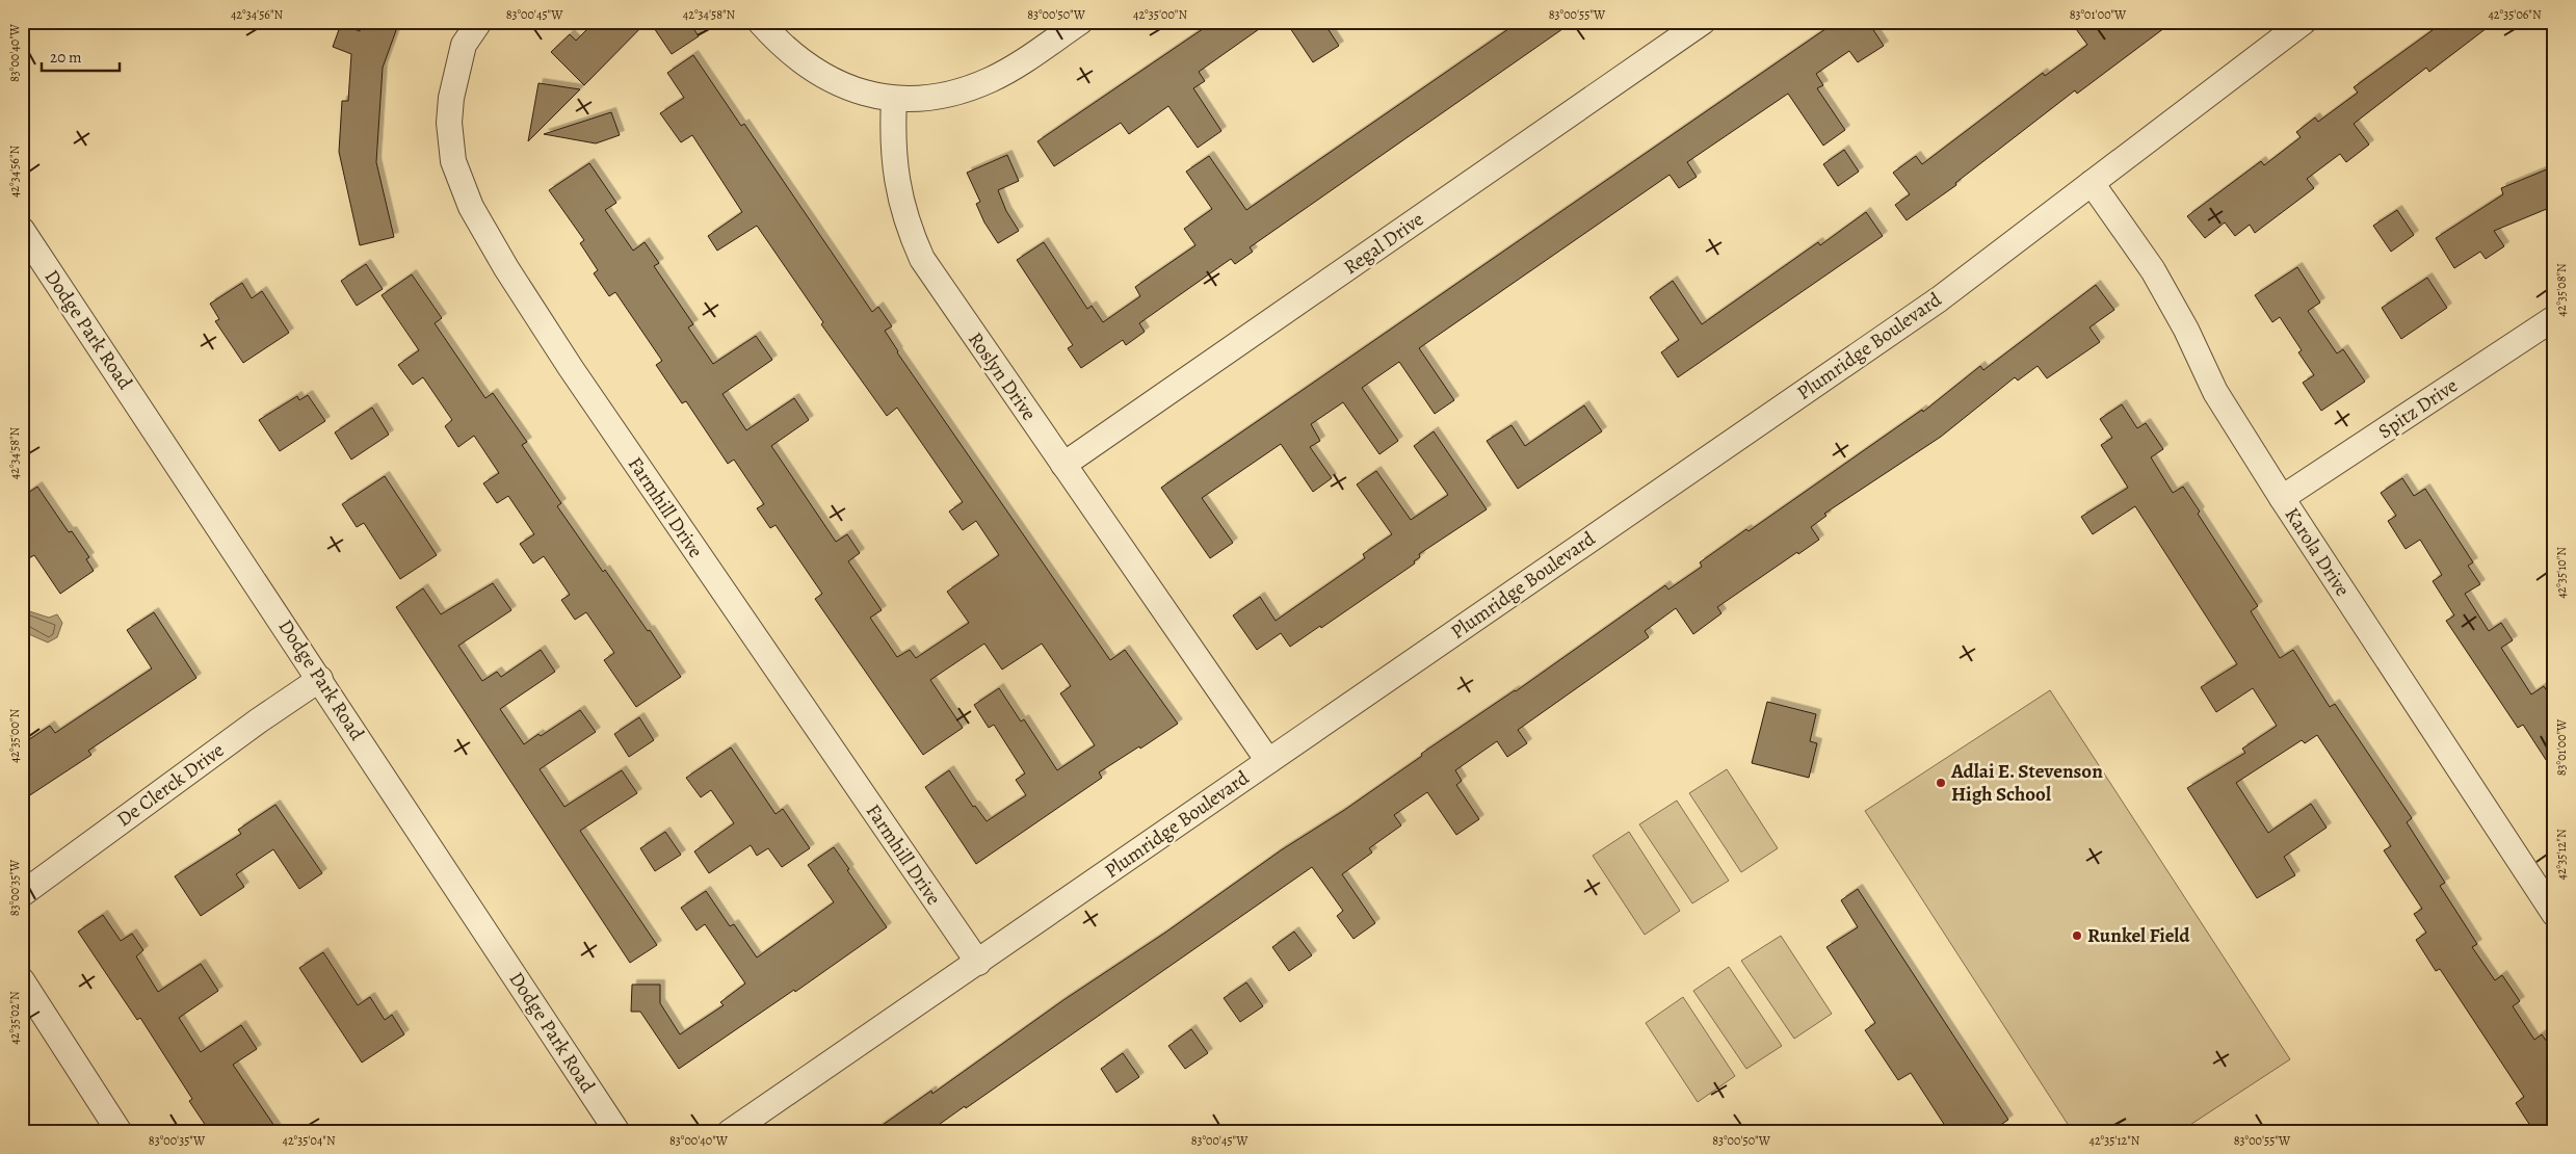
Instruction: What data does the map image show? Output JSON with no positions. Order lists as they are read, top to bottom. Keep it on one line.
{"streets":{"street":["Regal Drive","Dodge Park Road","Plumridge Boulevard","Roslyn Drive","Spitz Drive","Farmhill Drive","Karola Drive","De Clerck Drive"]},"crossings":[["Regal Drive","Roslyn Drive"],["Dodge Park Road","De Clerck Drive"],["Plumridge Boulevard","Roslyn Drive"],["Plumridge Boulevard","Farmhill Drive"],["Plumridge Boulevard","Karola Drive"],["Spitz Drive","Karola Drive"]],"places":["Adlai E. Stevenson High School","Runkel Field"],"scale_bar":"20 m","coordinates":["42°34'56\"N","83°00'45\"W","42°34'58\"N","83°00'50\"W","42°35'00\"N","83°00'55\"W","83°01'00\"W","42°35'06\"N","83°00'40\"W","42°35'08\"N","42°35'10\"N","42°35'12\"N","83°00'35\"W","42°35'02\"N","42°35'04\"N"]}
